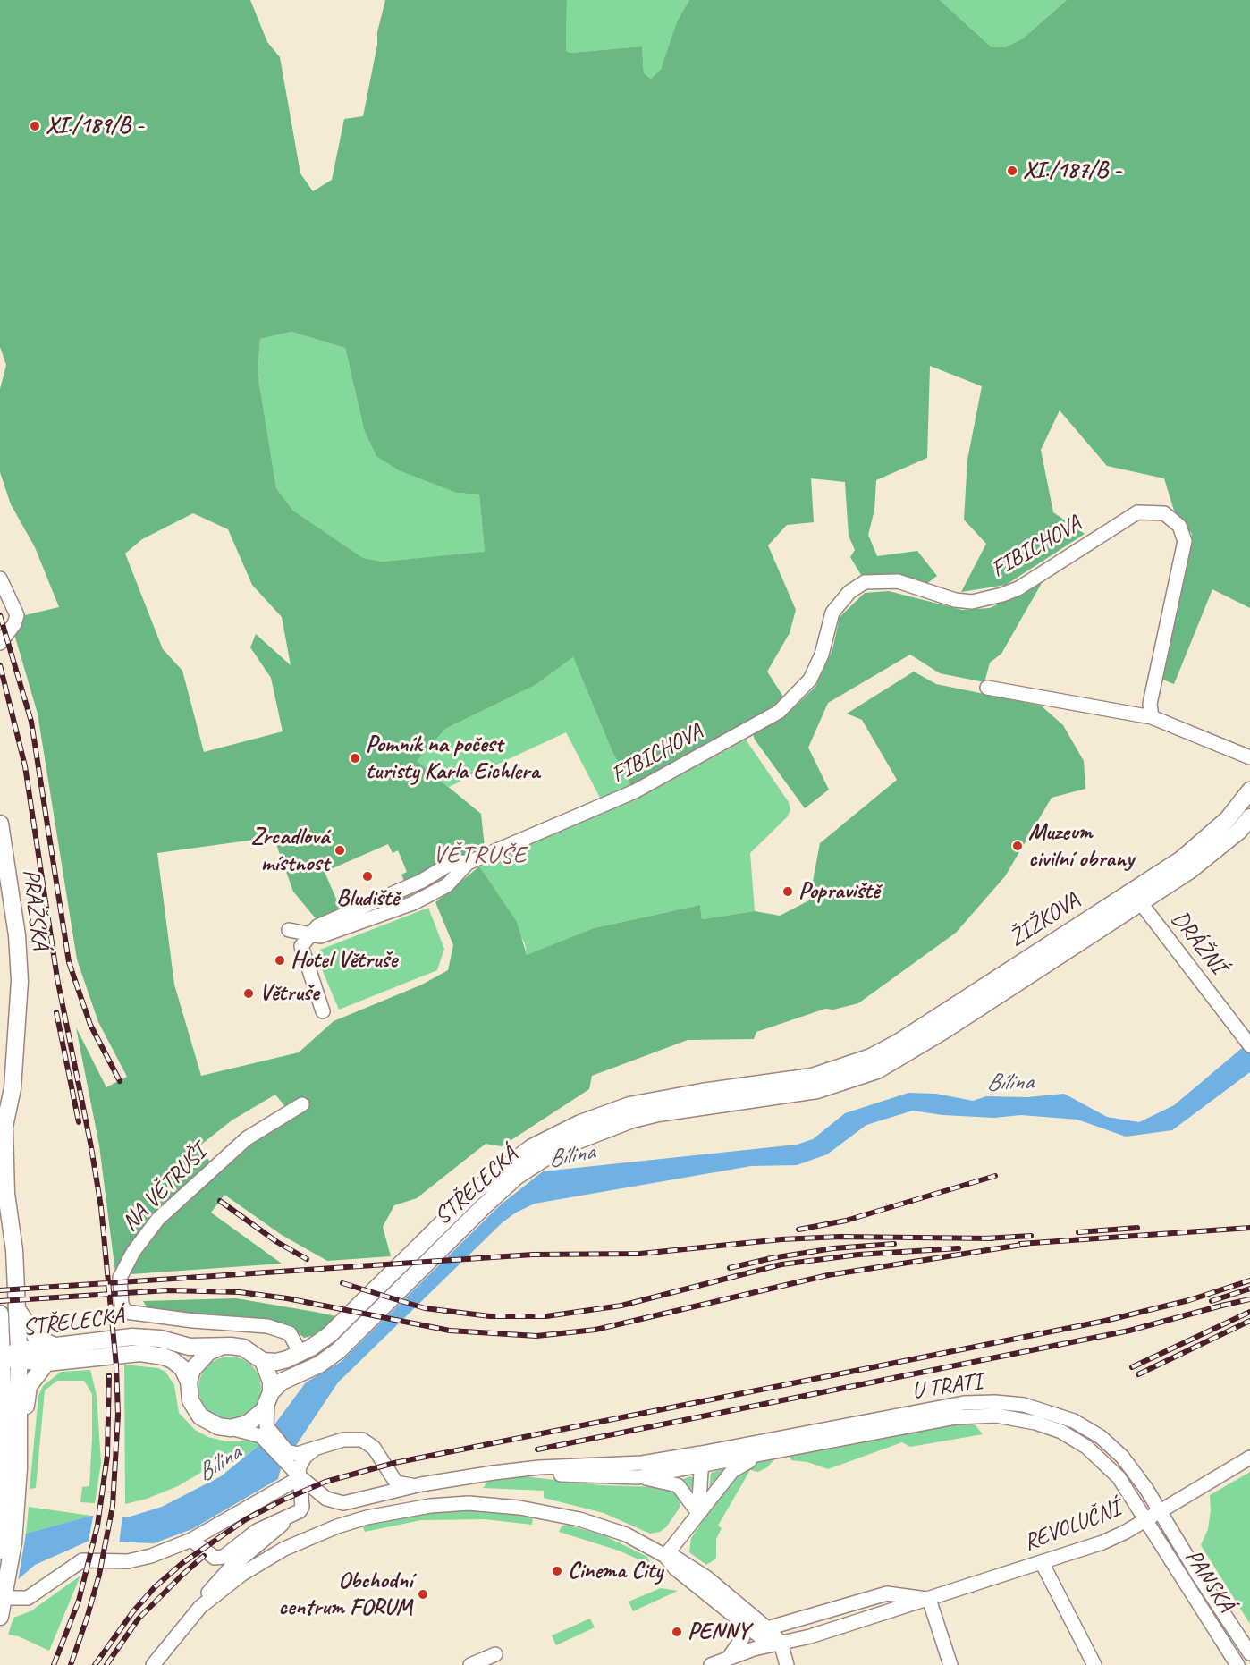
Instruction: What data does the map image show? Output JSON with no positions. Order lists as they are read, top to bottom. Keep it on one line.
{"streets":{"main road":["PRAŽSKÁ","ŽIŽKOVA","STŘELECKÁ"],"street":["FIBICHOVA","DRÁŽNÍ","NA VĚTRUŠI","U TRATI","REVOLUČNÍ","PANSKÁ"]},"crossings":[["PRAŽSKÁ","STŘELECKÁ"],["ŽIŽKOVA","DRÁŽNÍ"],["ŽIŽKOVA","STŘELECKÁ"],["STŘELECKÁ","NA VĚTRUŠI"],["U TRATI","REVOLUČNÍ"],["U TRATI","PANSKÁ"],["REVOLUČNÍ","PANSKÁ"]],"districts":["VĚTRUŠE"],"water":["Bílina"],"places":["XI./189/B -","XI./187/B -","Pomník na počest turisty Karla Eichlera","Muzeum civilní obrany","Zrcadlová místnost","Bludiště","Popraviště","Hotel Větruše","Větruše","Cinema City","Obchodní centrum FORUM","PENNY"]}
